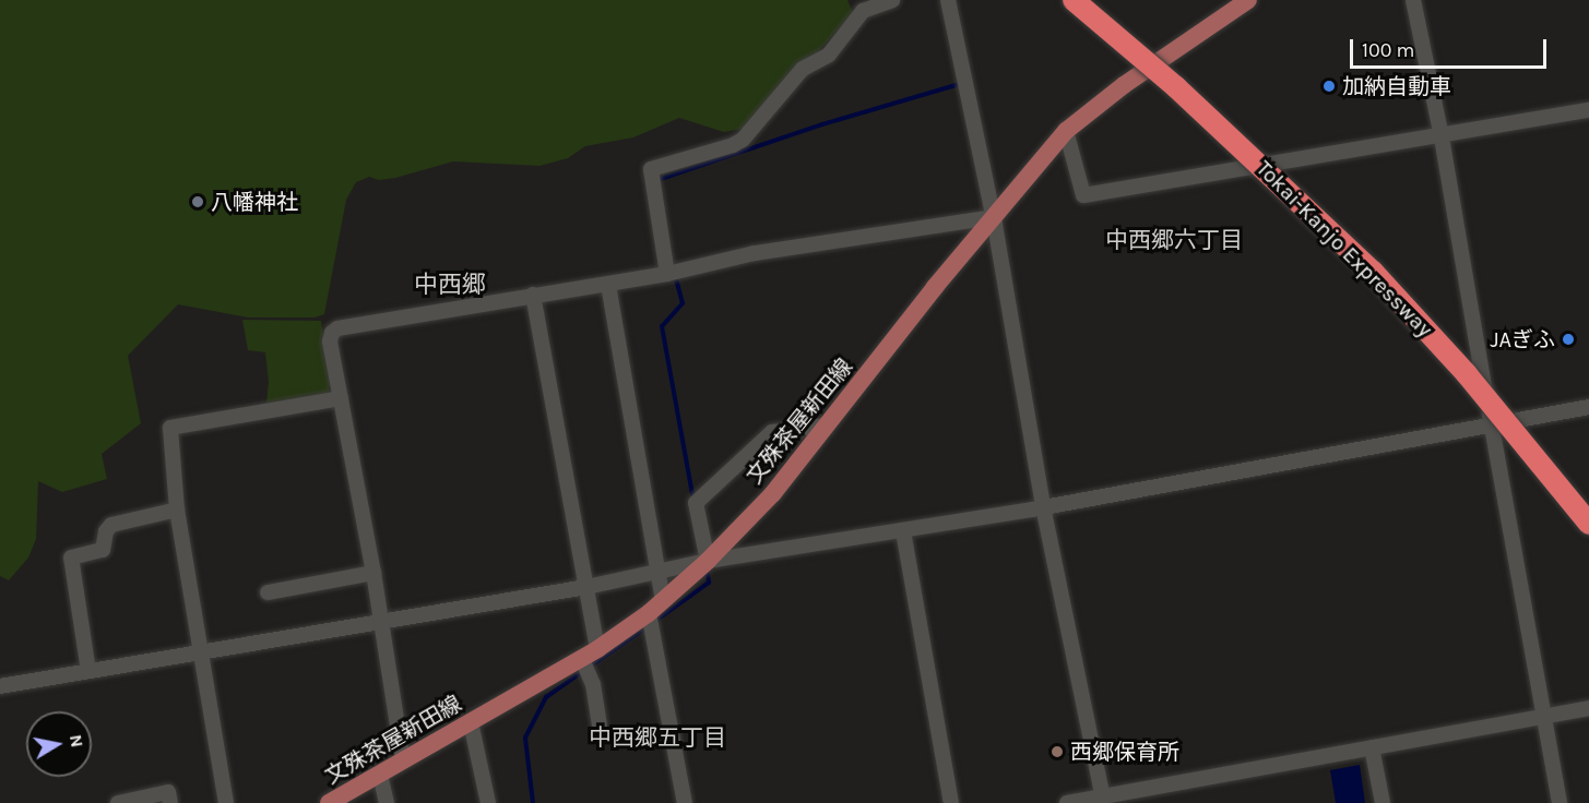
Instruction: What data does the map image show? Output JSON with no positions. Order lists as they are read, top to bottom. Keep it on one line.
{"streets":{"highway":["Tokai-Kanjo Expressway"],"main road":["文殊茶屋新田線"]},"districts":["中西郷六丁目","中西郷","中西郷五丁目"],"places":["加納自動車","八幡神社","JAぎふ","西郷保育所"],"scale_bar":"100 m","north":"right"}
